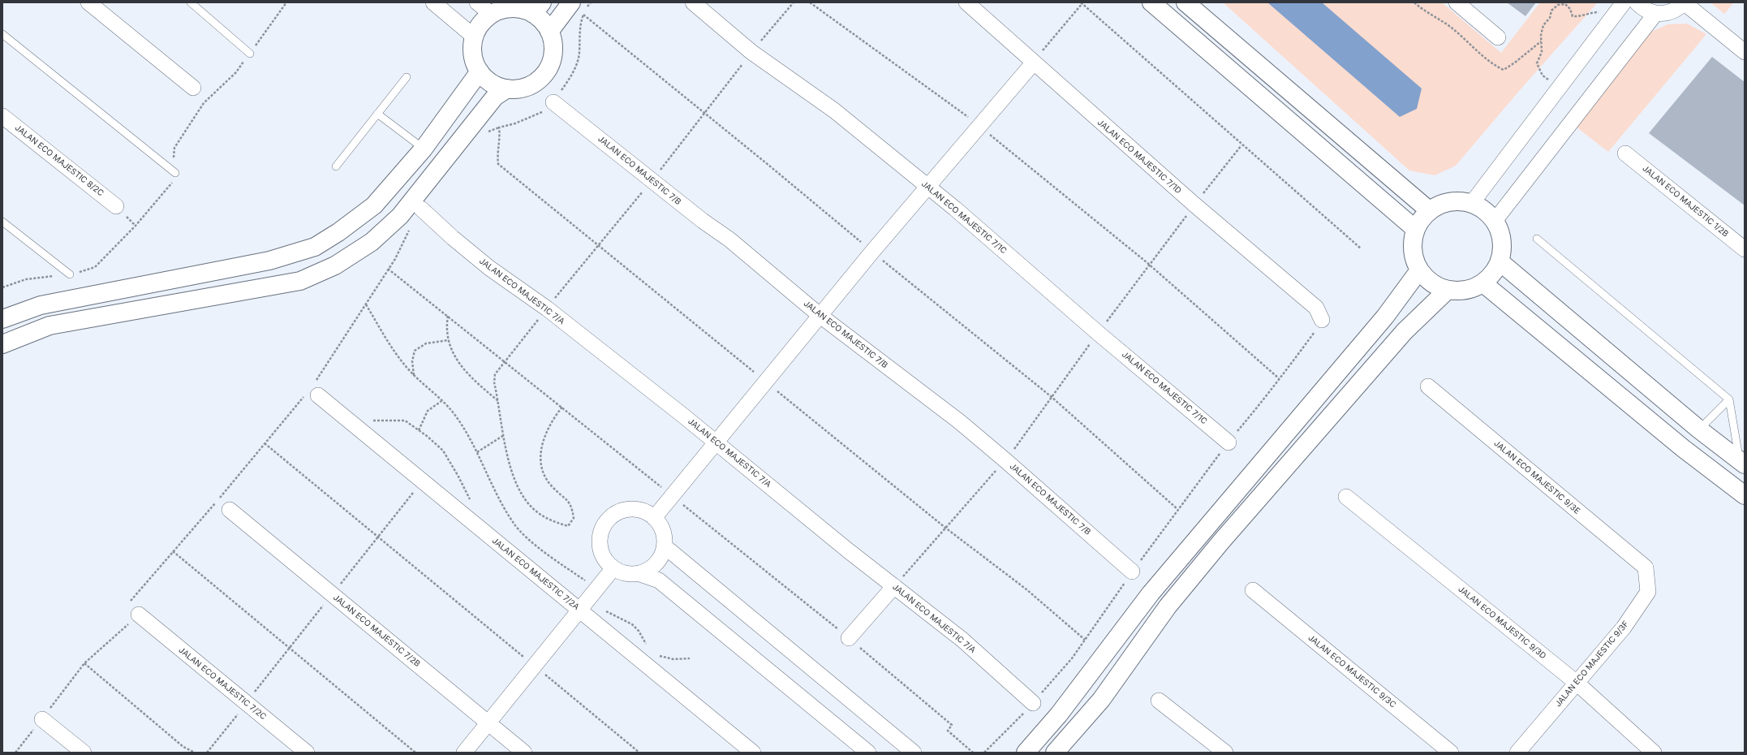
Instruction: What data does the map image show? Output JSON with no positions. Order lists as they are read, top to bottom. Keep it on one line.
{"streets":{"street":["JALAN ECO MAJESTIC 7/1D","JALAN ECO MAJESTIC 8/2C","JALAN ECO MAJESTIC 7/B","JALAN ECO MAJESTIC 1/2B","JALAN ECO MAJESTIC 7/1C","JALAN ECO MAJESTIC 7/A","JALAN ECO MAJESTIC 9/3E","JALAN ECO MAJESTIC 7/2A","JALAN ECO MAJESTIC 9/3D","JALAN ECO MAJESTIC 7/2B","JALAN ECO MAJESTIC 9/3F","JALAN ECO MAJESTIC 9/3C","JALAN ECO MAJESTIC 7/2C"]},"crossings":[["JALAN ECO MAJESTIC 9/3E","JALAN ECO MAJESTIC 9/3F"],["JALAN ECO MAJESTIC 9/3D","JALAN ECO MAJESTIC 9/3F"]]}
